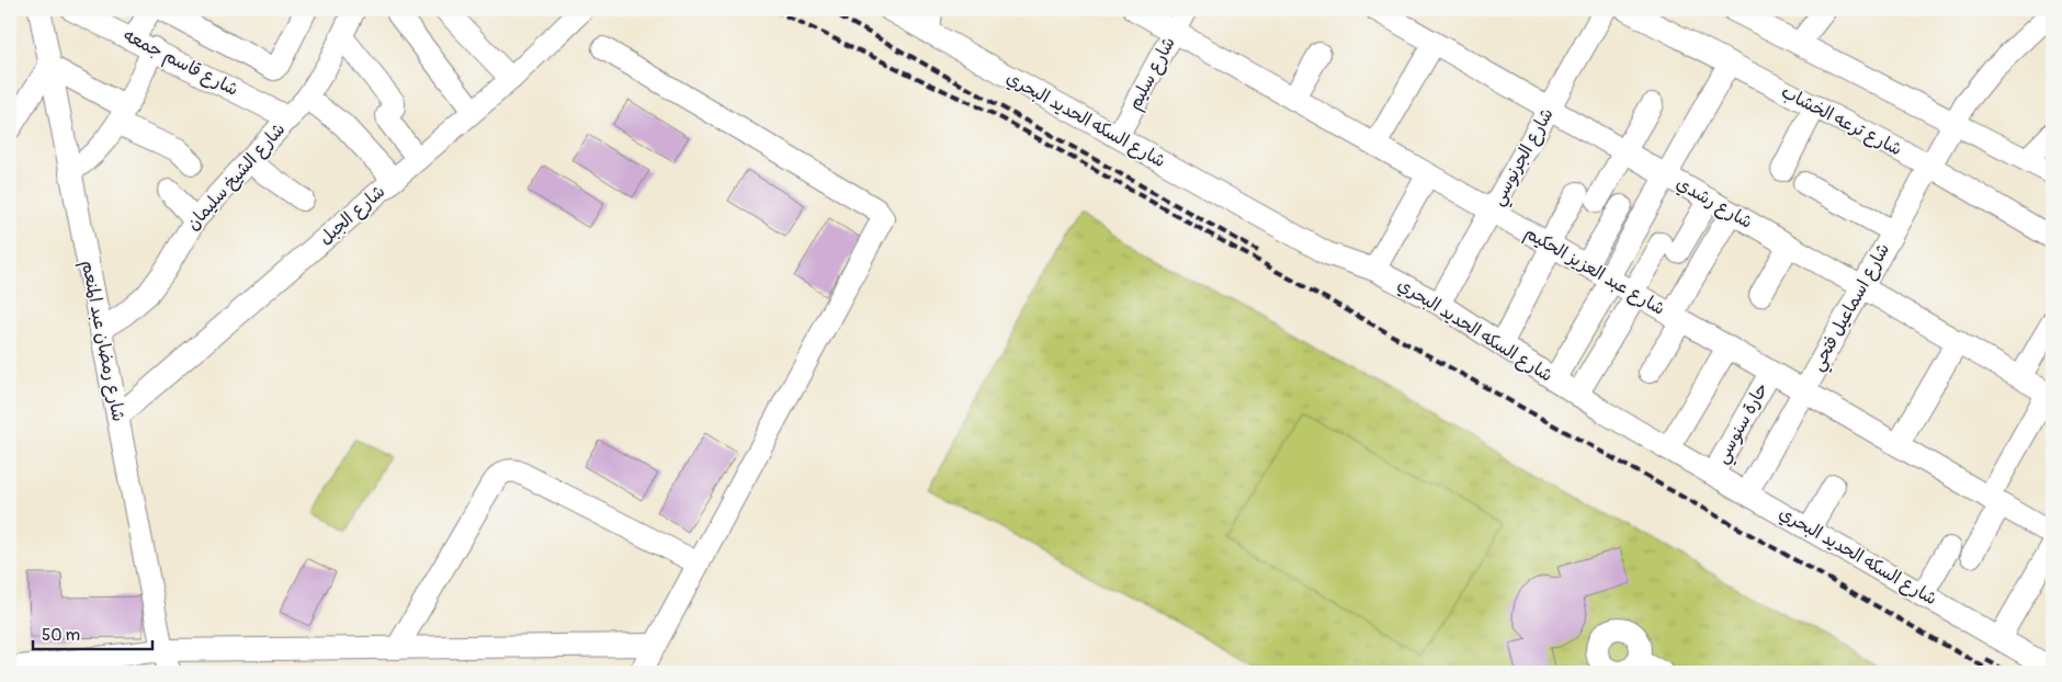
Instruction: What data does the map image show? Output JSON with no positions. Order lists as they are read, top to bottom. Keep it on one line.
{"streets":{"street":["شارع قاسم جمعه","شارع سليم","شارع السكه الحديد البحري","شارع ترعه الخشاب","شارع الجرنوسي","شارع الشيخ سليمان","شارع رشدي","شارع الجبل","شارع عبد العزيز الحكيم","شارع اسماعيل فتحي","شارع رمضان عبد المنعم","حارة سنوسي"]},"crossings":[["شارع قاسم جمعه","شارع الشيخ سليمان"],["شارع سليم","شارع السكه الحديد البحري"],["شارع سليم","شارع عبد العزيز الحكيم"],["شارع السكه الحديد البحري","شارع الجرنوسي"],["شارع السكه الحديد البحري","شارع اسماعيل فتحي"],["شارع السكه الحديد البحري","حارة سنوسي"],["شارع ترعه الخشاب","شارع اسماعيل فتحي"],["شارع الجرنوسي","شارع رشدي"],["شارع الجرنوسي","شارع عبد العزيز الحكيم"],["شارع الشيخ سليمان","شارع رمضان عبد المنعم"],["شارع رشدي","شارع اسماعيل فتحي"],["شارع الجبل","شارع رمضان عبد المنعم"],["شارع عبد العزيز الحكيم","شارع اسماعيل فتحي"],["شارع عبد العزيز الحكيم","حارة سنوسي"]],"scale_bar":"50 m"}
